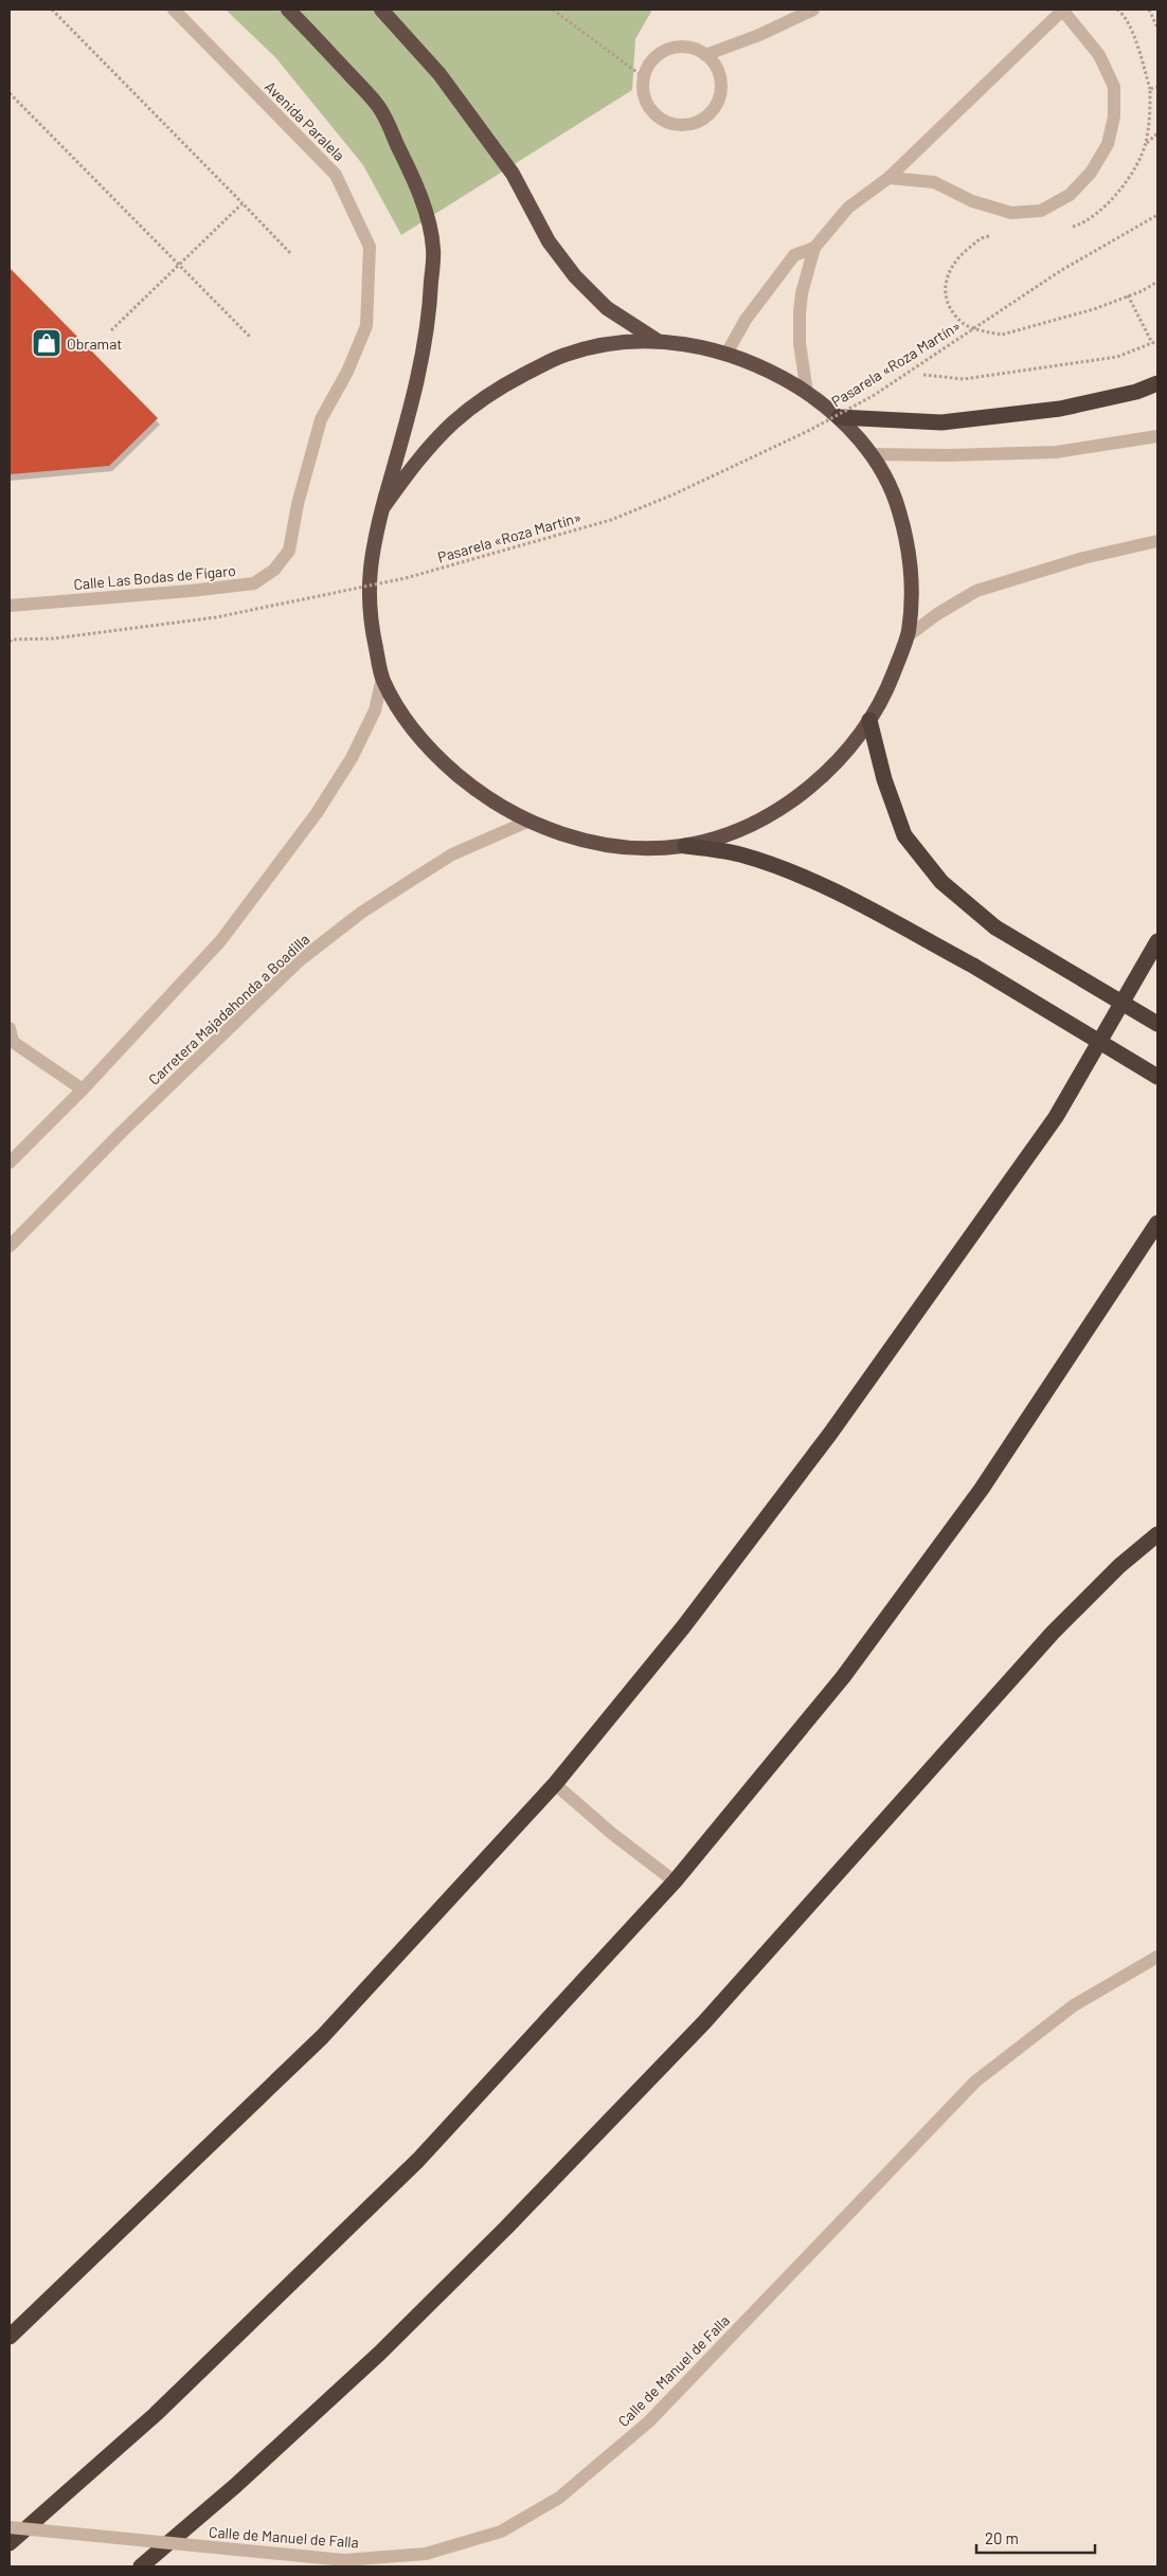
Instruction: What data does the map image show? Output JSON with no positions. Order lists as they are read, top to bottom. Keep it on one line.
{"streets":{"street":["Avenida Paralela","Calle Las Bodas de Fígaro","Carretera Majadahonda a Boadilla","Calle de Manuel de Falla"],"path":["Pasarela «Roza Martín»"]},"crossings":[["Avenida Paralela","Calle Las Bodas de Fígaro"]],"places":{"shop":["Obramat"]},"scale_bar":"20 m"}
